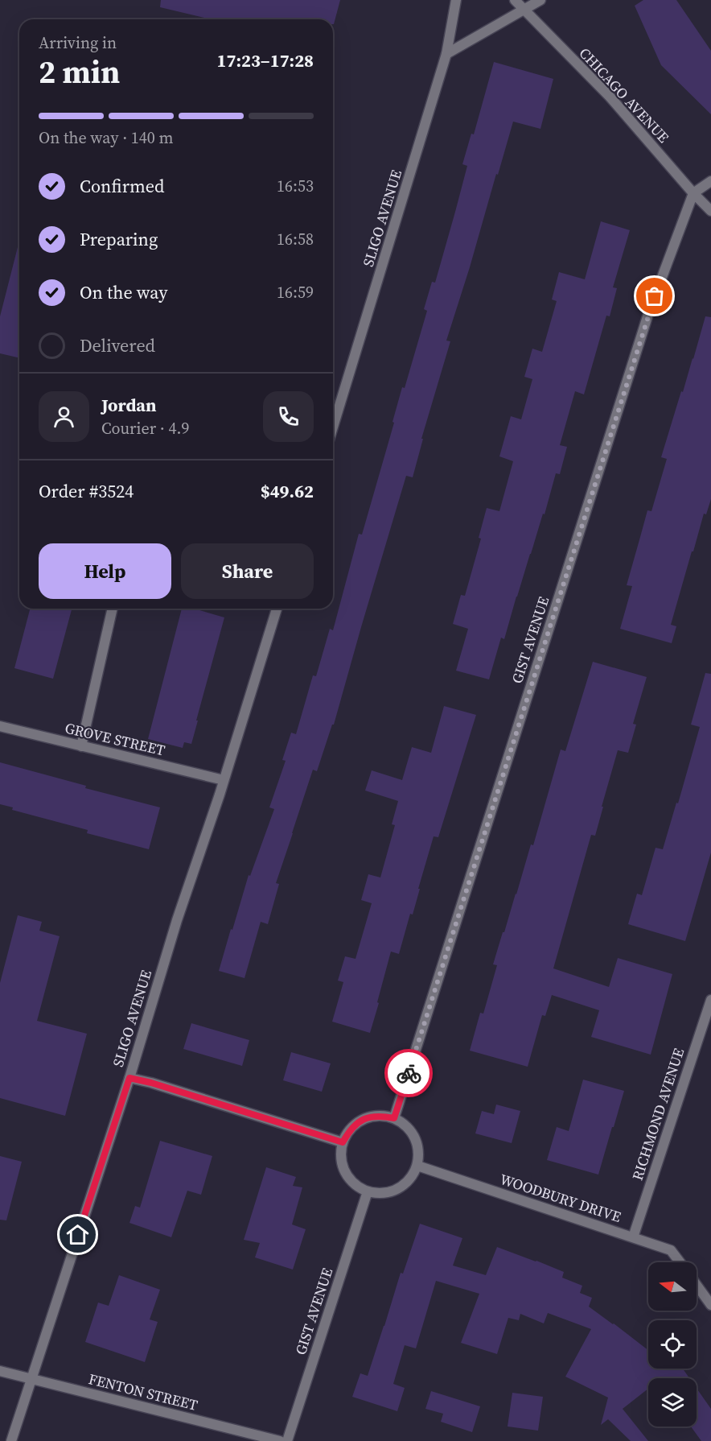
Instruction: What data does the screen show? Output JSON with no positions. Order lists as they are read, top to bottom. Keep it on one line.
{"streets":{"street":["CHICAGO AVENUE","SLIGO AVENUE","GIST AVENUE","GROVE STREET","RICHMOND AVENUE","WOODBURY DRIVE","FENTON STREET"]},"crossings":[["CHICAGO AVENUE","GIST AVENUE"],["SLIGO AVENUE","GROVE STREET"],["SLIGO AVENUE","FENTON STREET"],["GIST AVENUE","WOODBURY DRIVE"],["RICHMOND AVENUE","WOODBURY DRIVE"]],"north":"left","page":{"heading":["2 min","Arriving in","17:23–17:28"],"panel":["Jordan","Courier · 4.9","Order #3524","$49.62"],"bar":"On the way · 140 m","list":[["Confirmed","16:53"],["Preparing","16:58"],["On the way","16:59"],"Delivered"],"buttons":["Help","Share"]}}
